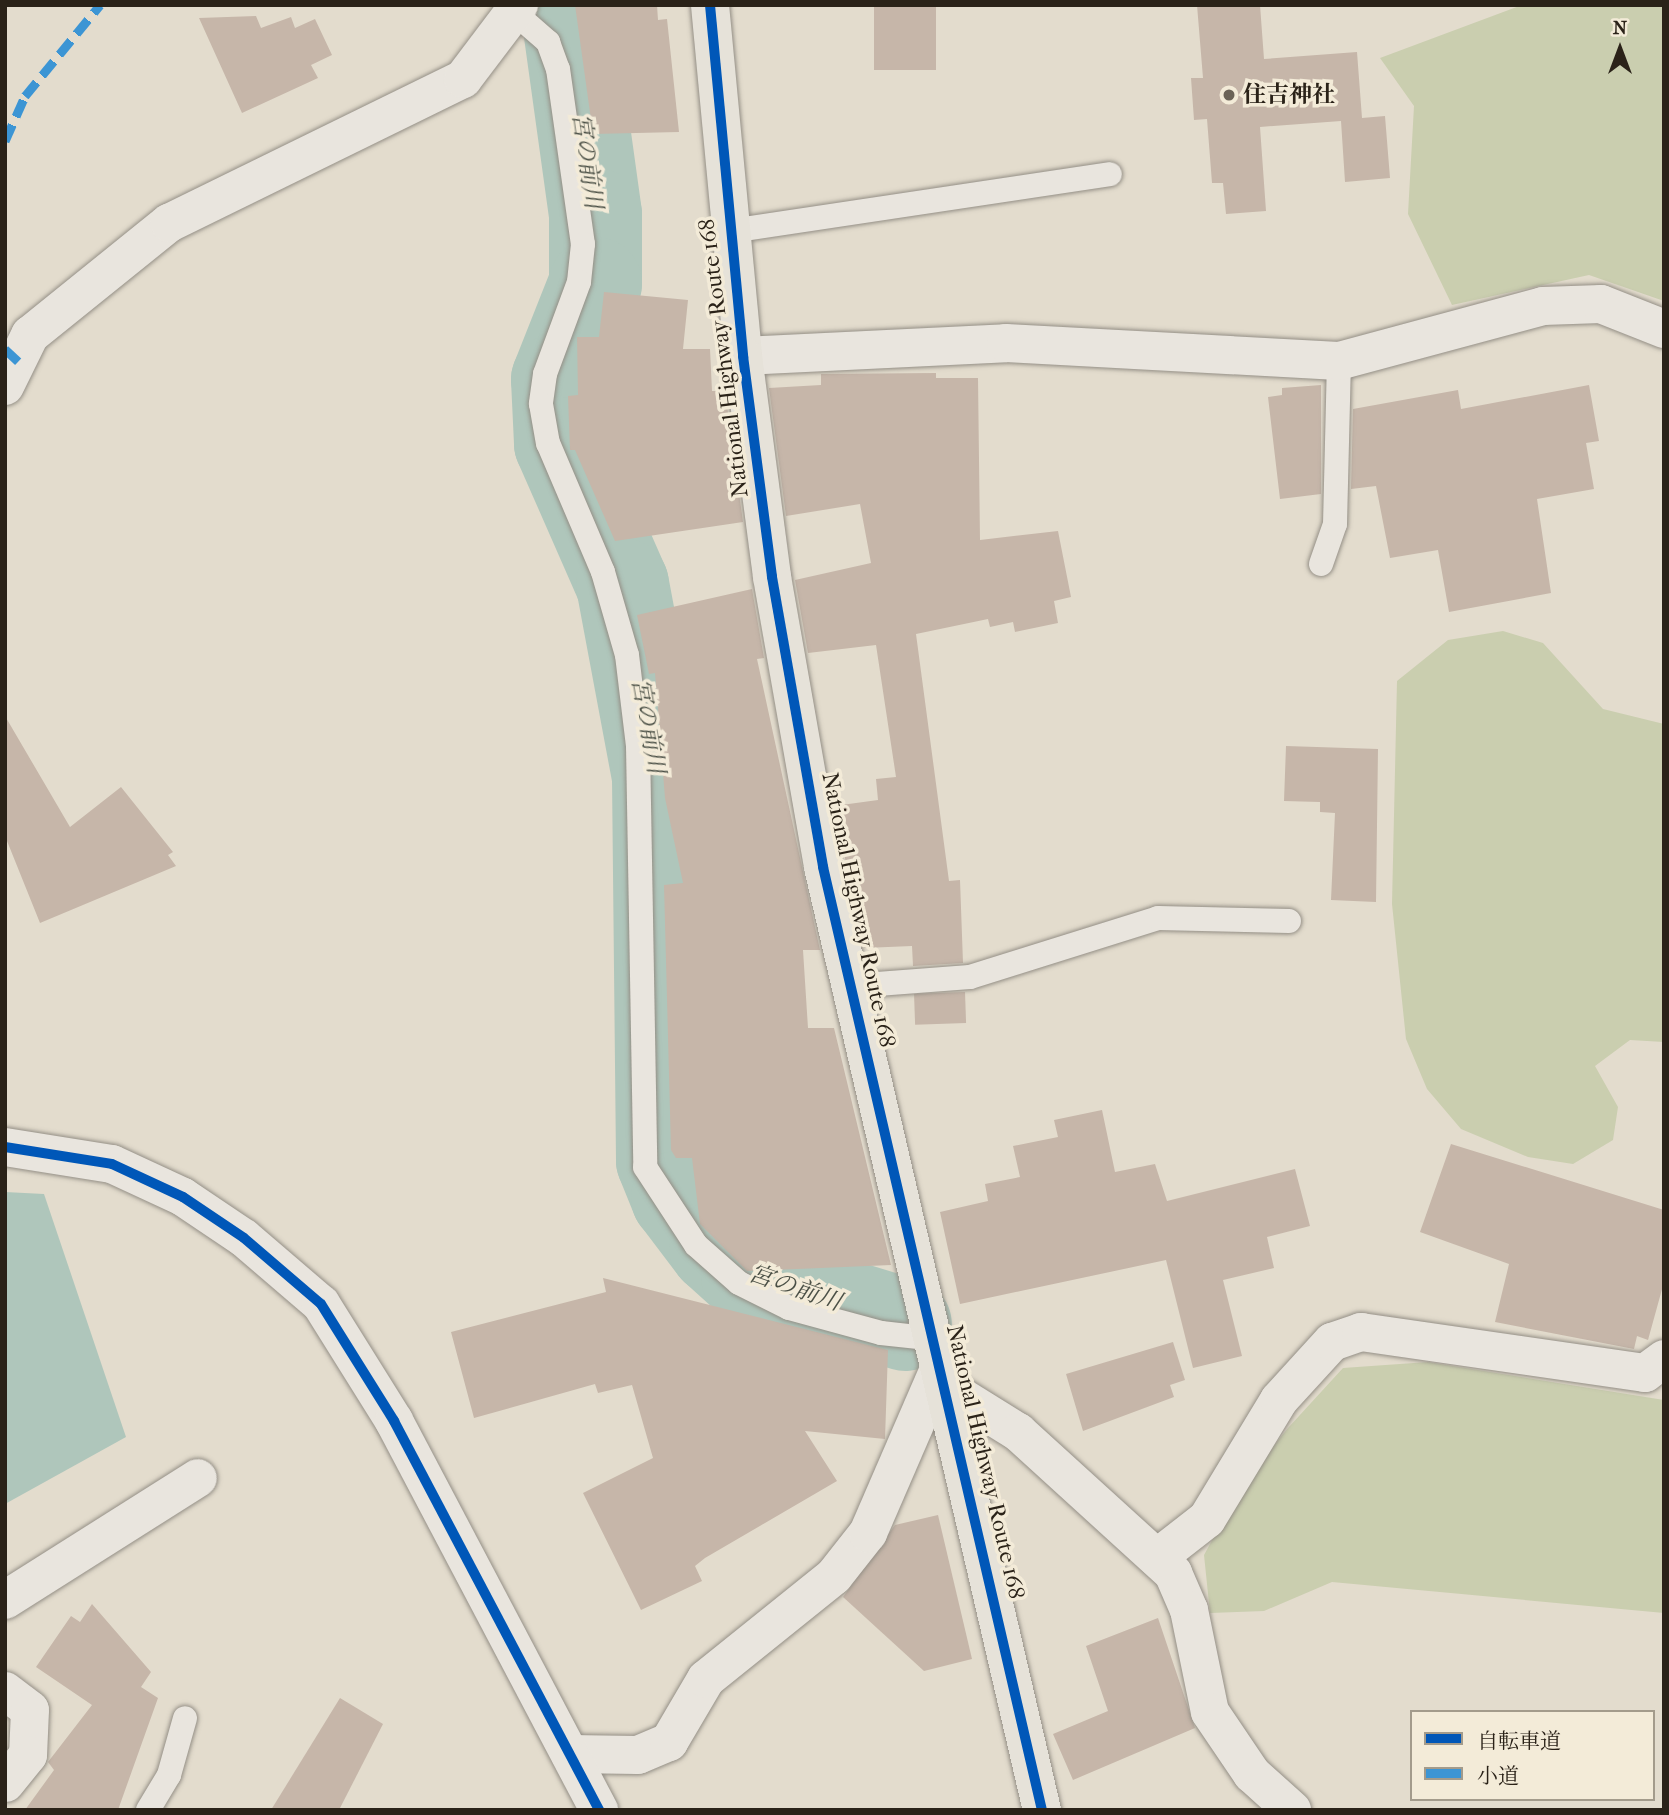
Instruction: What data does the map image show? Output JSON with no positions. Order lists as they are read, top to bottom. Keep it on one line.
{"streets":{"highway":["National Highway Route 168"]},"water":["宮の前川"],"places":["住吉神社"],"legend":["自転車道","小道"],"north":"top"}
